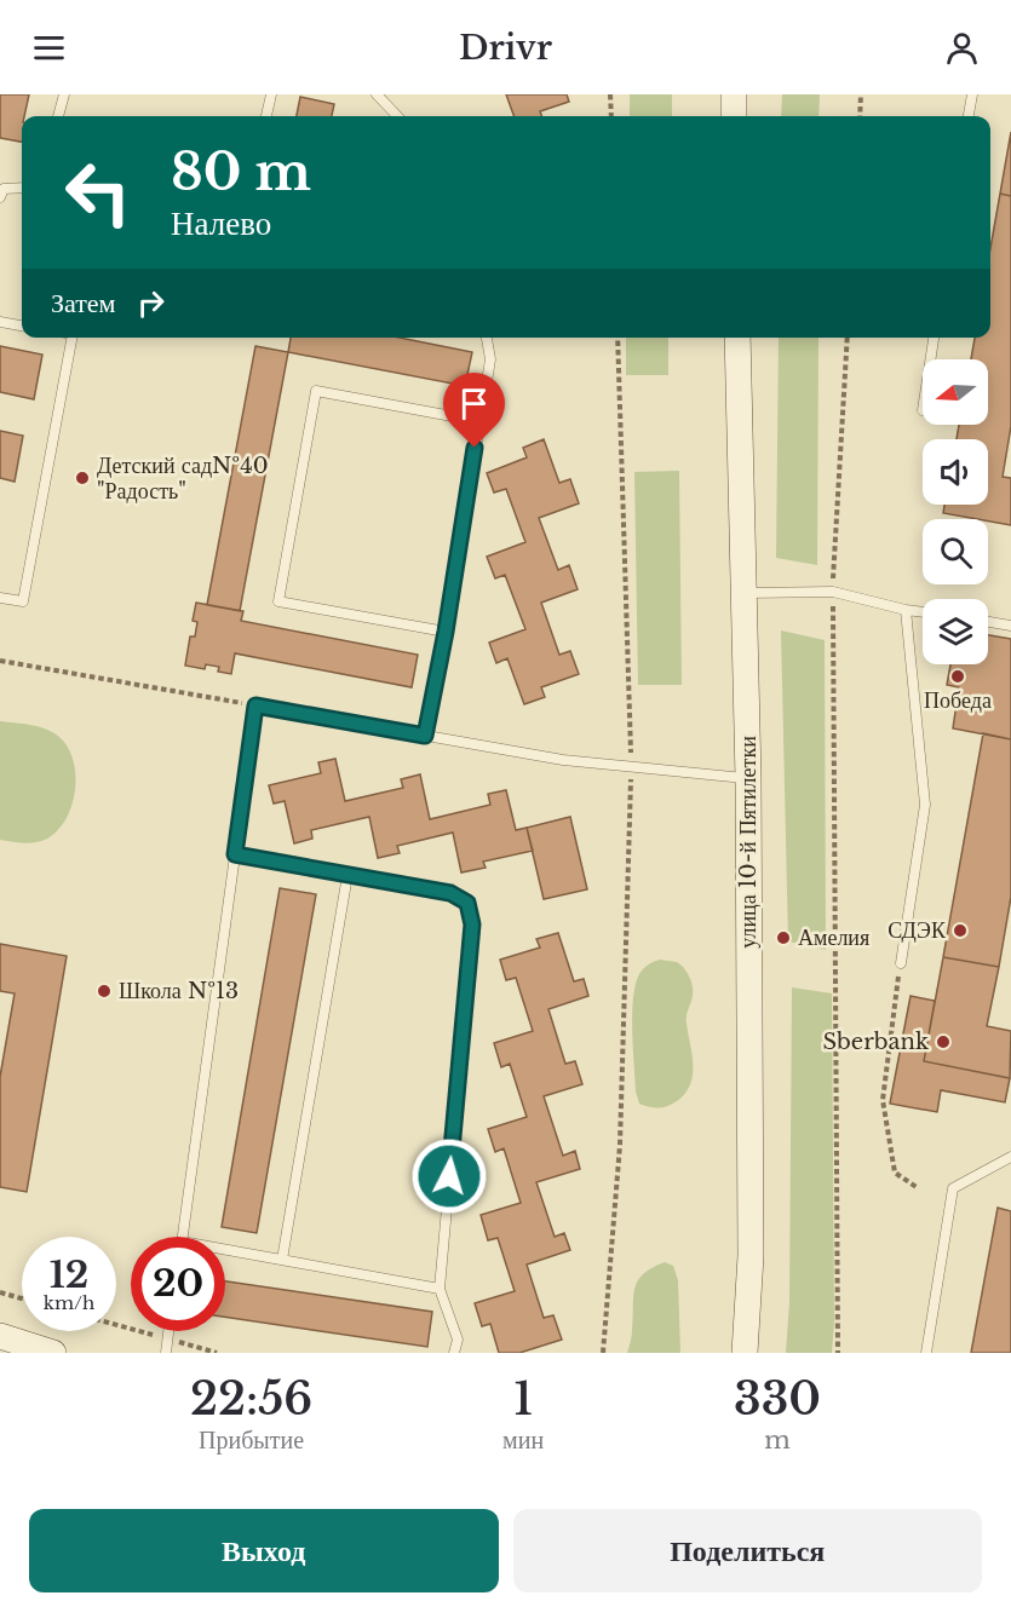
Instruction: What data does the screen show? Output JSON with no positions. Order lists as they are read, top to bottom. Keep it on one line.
{"streets":{"main road":["улица 10-й Пятилетки"]},"places":["Детский сад№40 \"Радость\"","Победа","СДЭК","Амелия","Школа №13","Sberbank"],"north":"left","page":{"header":"Drivr","turn":["80 m","Налево"],"then":"Затем","speed":"12 km/h","limit":"20","eta":["22:56","Прибытие","1","мин","330","m"],"buttons":["Выход","Поделиться"]}}
